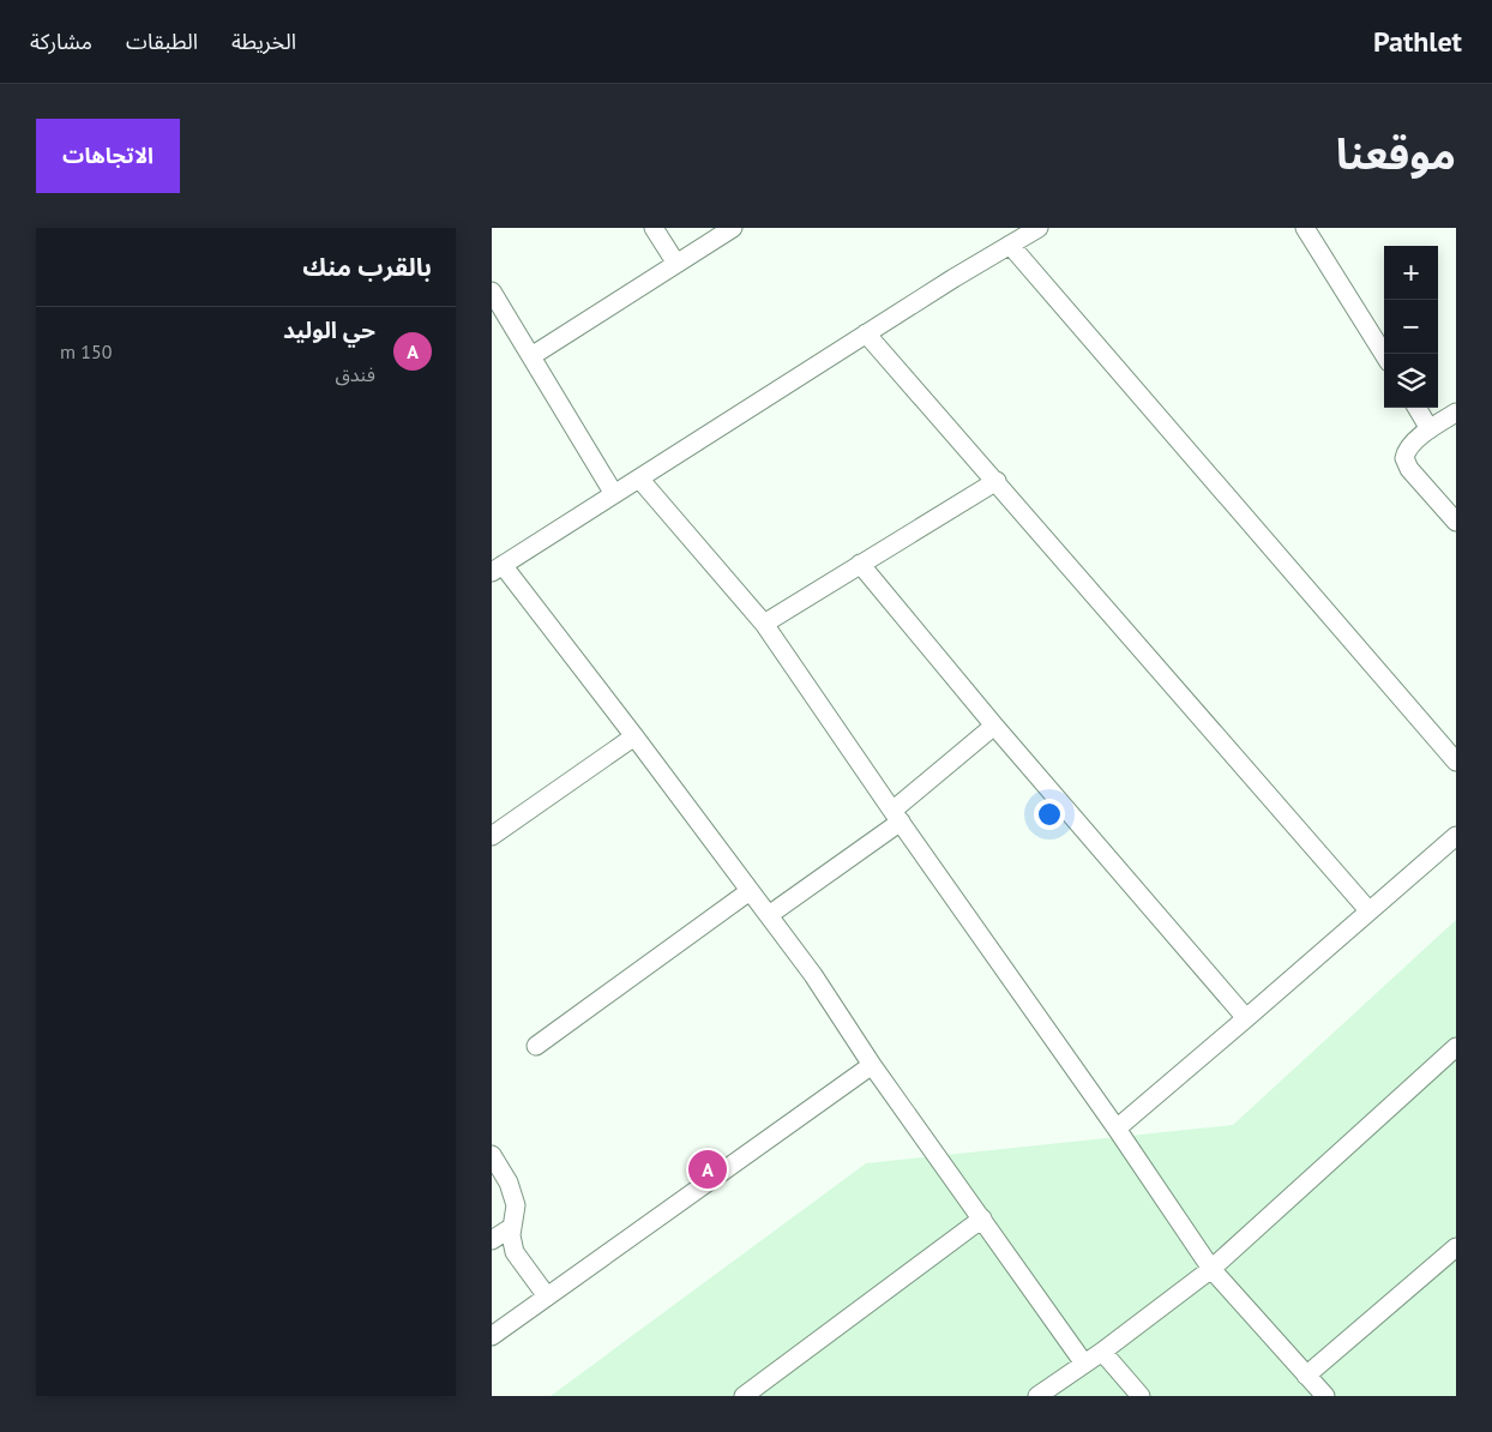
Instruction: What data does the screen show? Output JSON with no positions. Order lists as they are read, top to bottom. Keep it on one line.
{"page":{"header":"Pathlet","nav":["الخريطة","الطبقات","مشاركة"],"title":"موقعنا","buttons":"الاتجاهات","heading":"بالقرب منك","map_buttons":["+","−"],"list":[{"mark":"A","name":"حي الوليد","note":"فندق","value":"150 m"}],"pins":"A"}}
